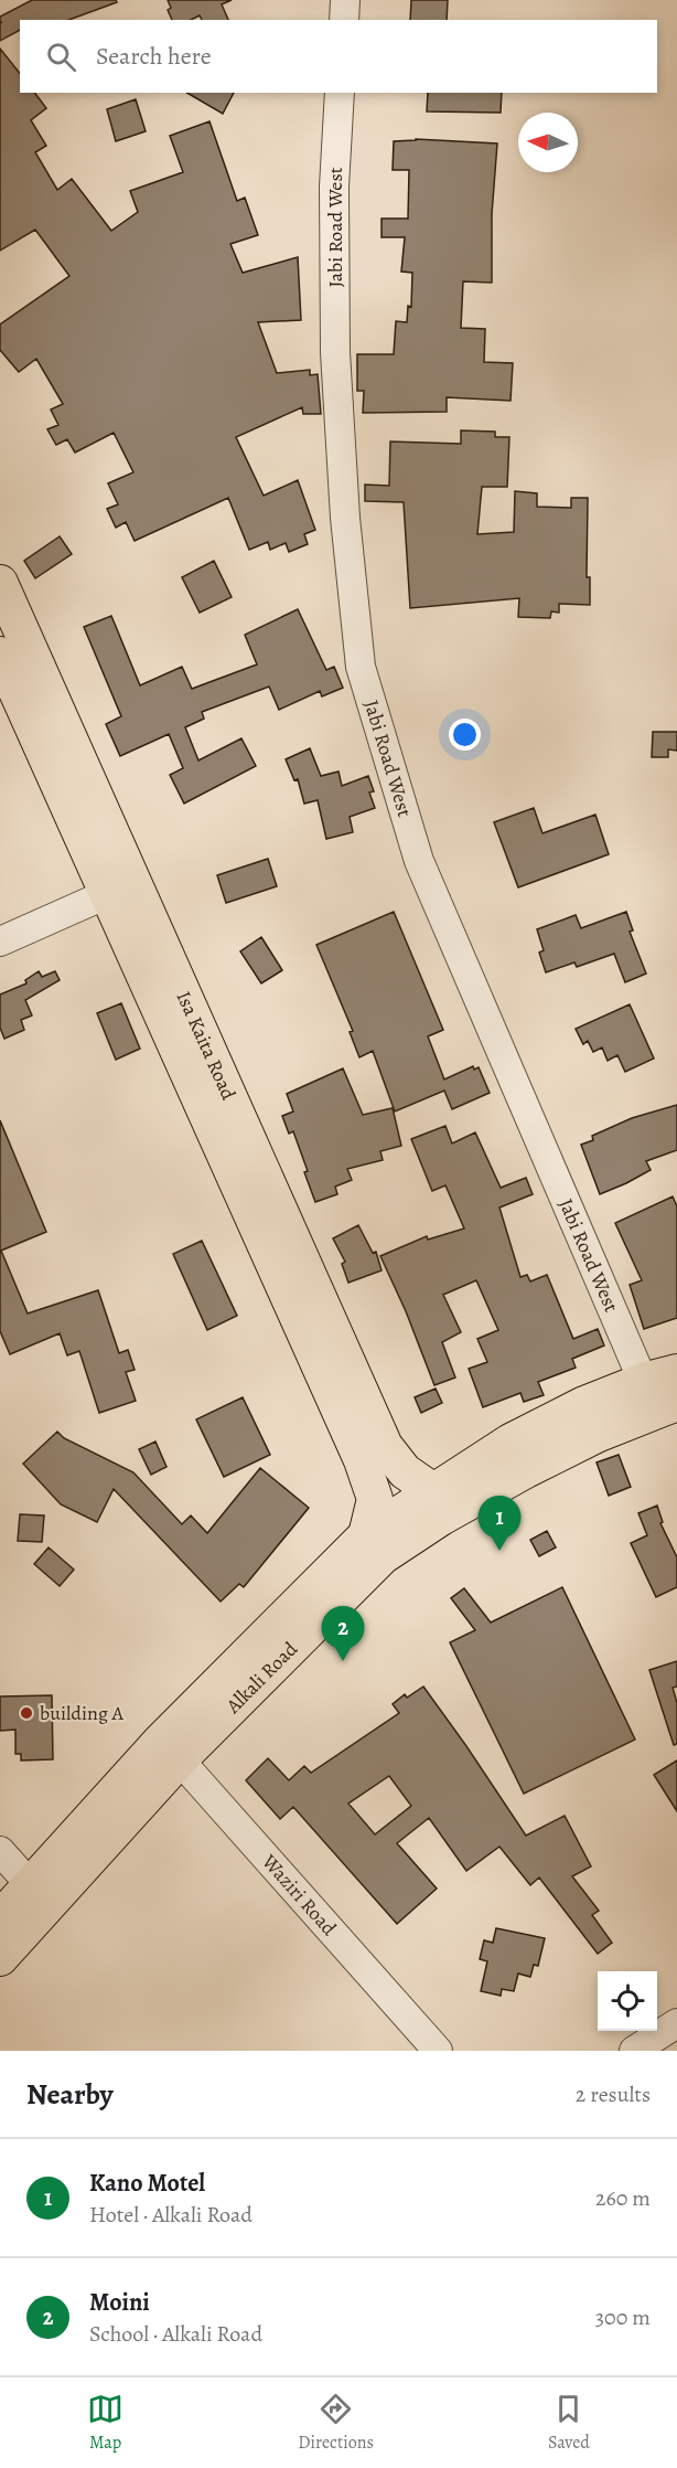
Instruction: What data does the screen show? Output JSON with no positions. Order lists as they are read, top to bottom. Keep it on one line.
{"streets":{"main road":["Isa Kaita Road","Alkali Road"],"street":["Jabi Road West","Waziri Road"]},"crossings":[["Jabi Road West","Alkali Road"],["Isa Kaita Road","Alkali Road"],["Alkali Road","Waziri Road"]],"places":["building A"],"north":"left","page":{"search":"Search here","pins":["1","2"],"heading":["Nearby","2 results"],"list":[{"mark":"1","name":"Kano Motel","note":"Hotel · Alkali Road","value":"260 m"},{"mark":"2","name":"Moini","note":"School · Alkali Road","value":"300 m"}],"nav":["Map","Directions","Saved"]}}
